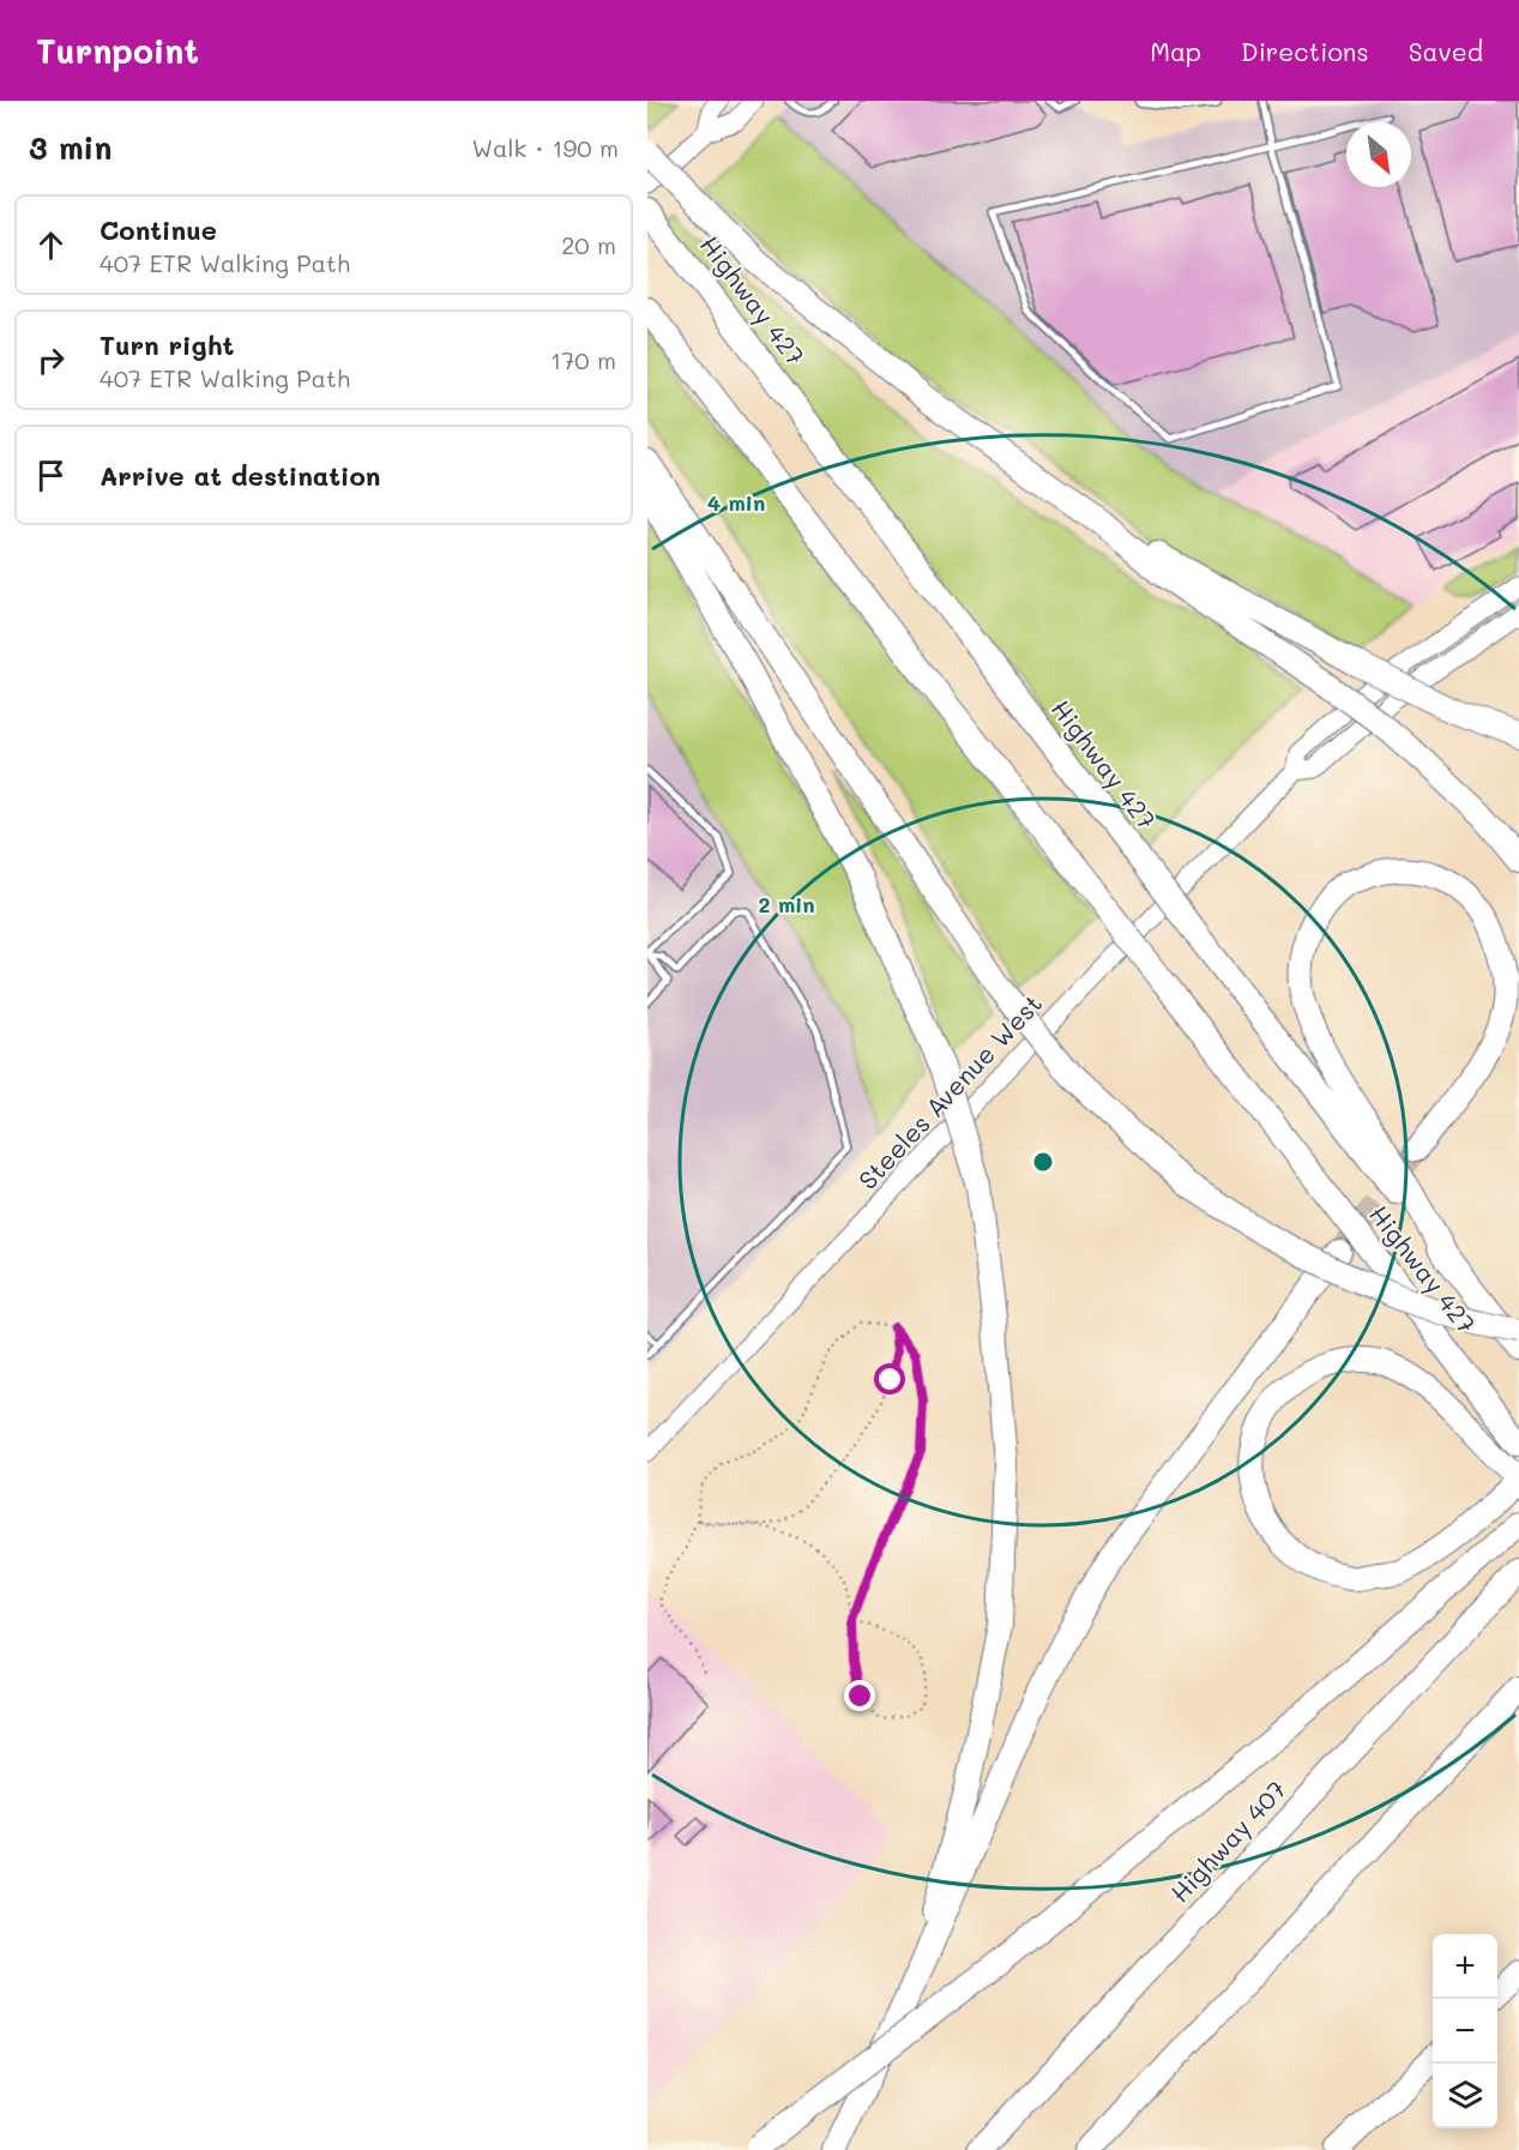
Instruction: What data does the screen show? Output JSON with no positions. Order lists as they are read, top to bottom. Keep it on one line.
{"streets":{"highway":["Highway 427","Highway 407"],"main road":["Steeles Avenue West"]},"north":"bottom right","page":{"header":"Turnpoint","nav":["Map","Directions","Saved"],"heading":["3 min","Walk · 190 m"],"list":[["Continue","407 ETR Walking Path","20 m"],["Turn right","407 ETR Walking Path","170 m"],"Arrive at destination"],"map_buttons":["+","−"]},"rings":["4 min","2 min"]}
